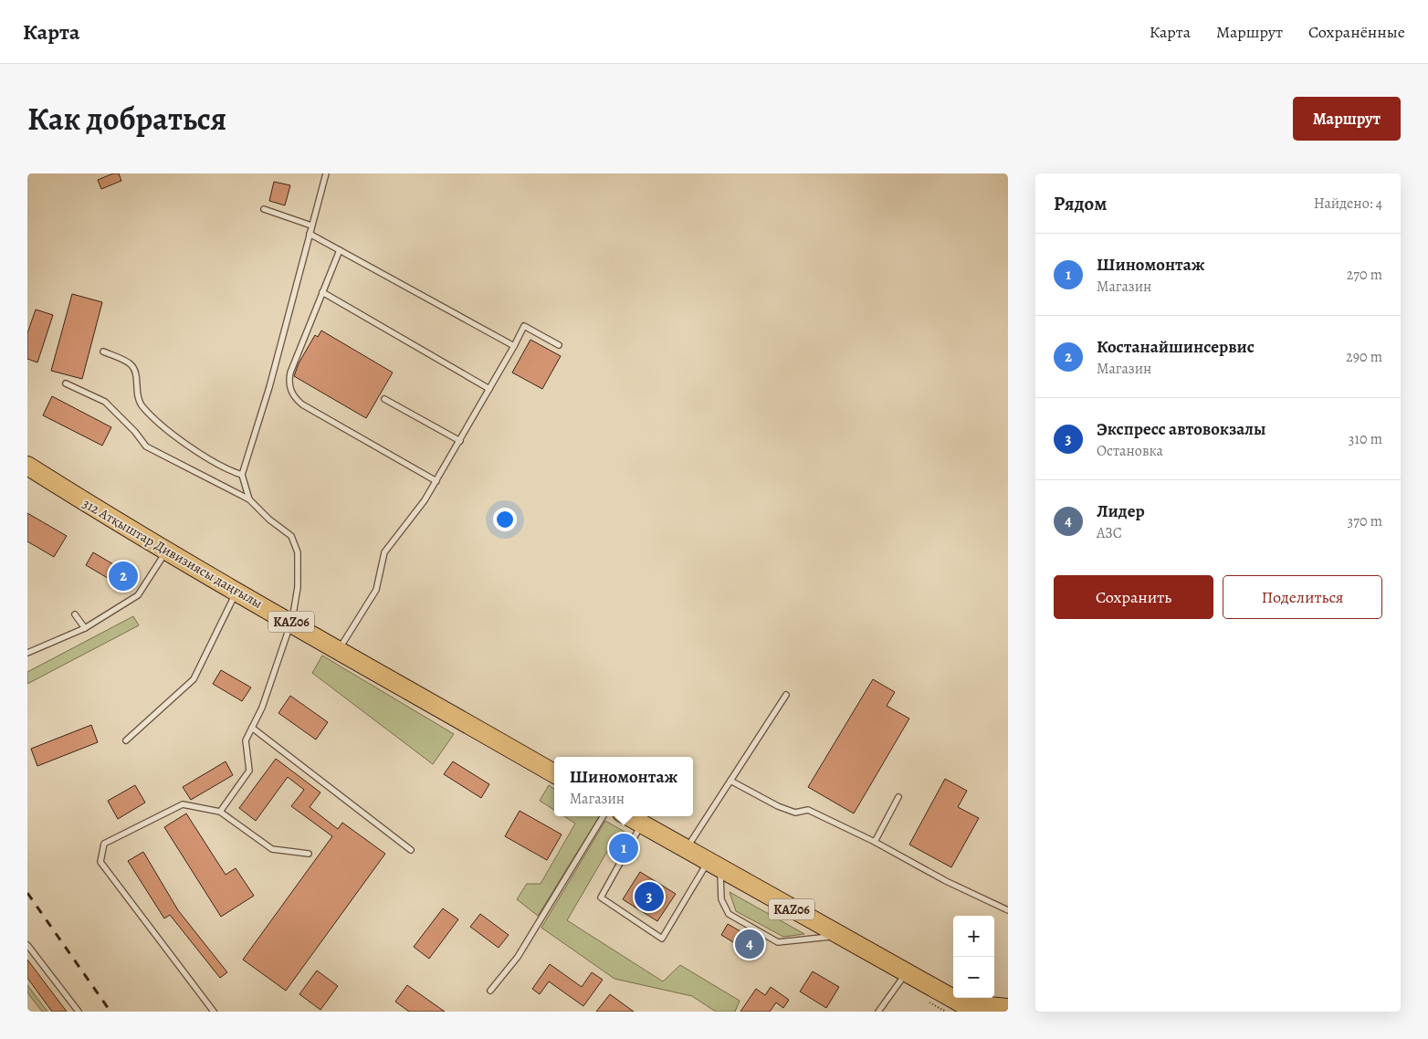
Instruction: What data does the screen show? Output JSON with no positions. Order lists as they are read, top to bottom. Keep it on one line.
{"streets":{"highway":["312 Атқыштар Дивизиясы даңғылы","KАZ06"]},"page":{"header":"Карта","nav":["Карта","Маршрут","Сохранённые"],"title":"Как добраться","buttons":["Маршрут",["Сохранить","Поделиться"]],"heading":["Рядом","Найдено: 4"],"list":[{"mark":"1","name":"Шиномонтаж","note":"Магазин","value":"270 m"},{"mark":"2","name":"Костанайшинсервис","note":"Магазин","value":"290 m"},{"mark":"3","name":"Экспресс автовокзалы","note":"Остановка","value":"310 m"},{"mark":"4","name":"Лидер","note":"АЗС","value":"370 m"}],"pins":["2","1","3","4"],"popup":["Шиномонтаж","Магазин"],"map_buttons":["+","−"]}}
